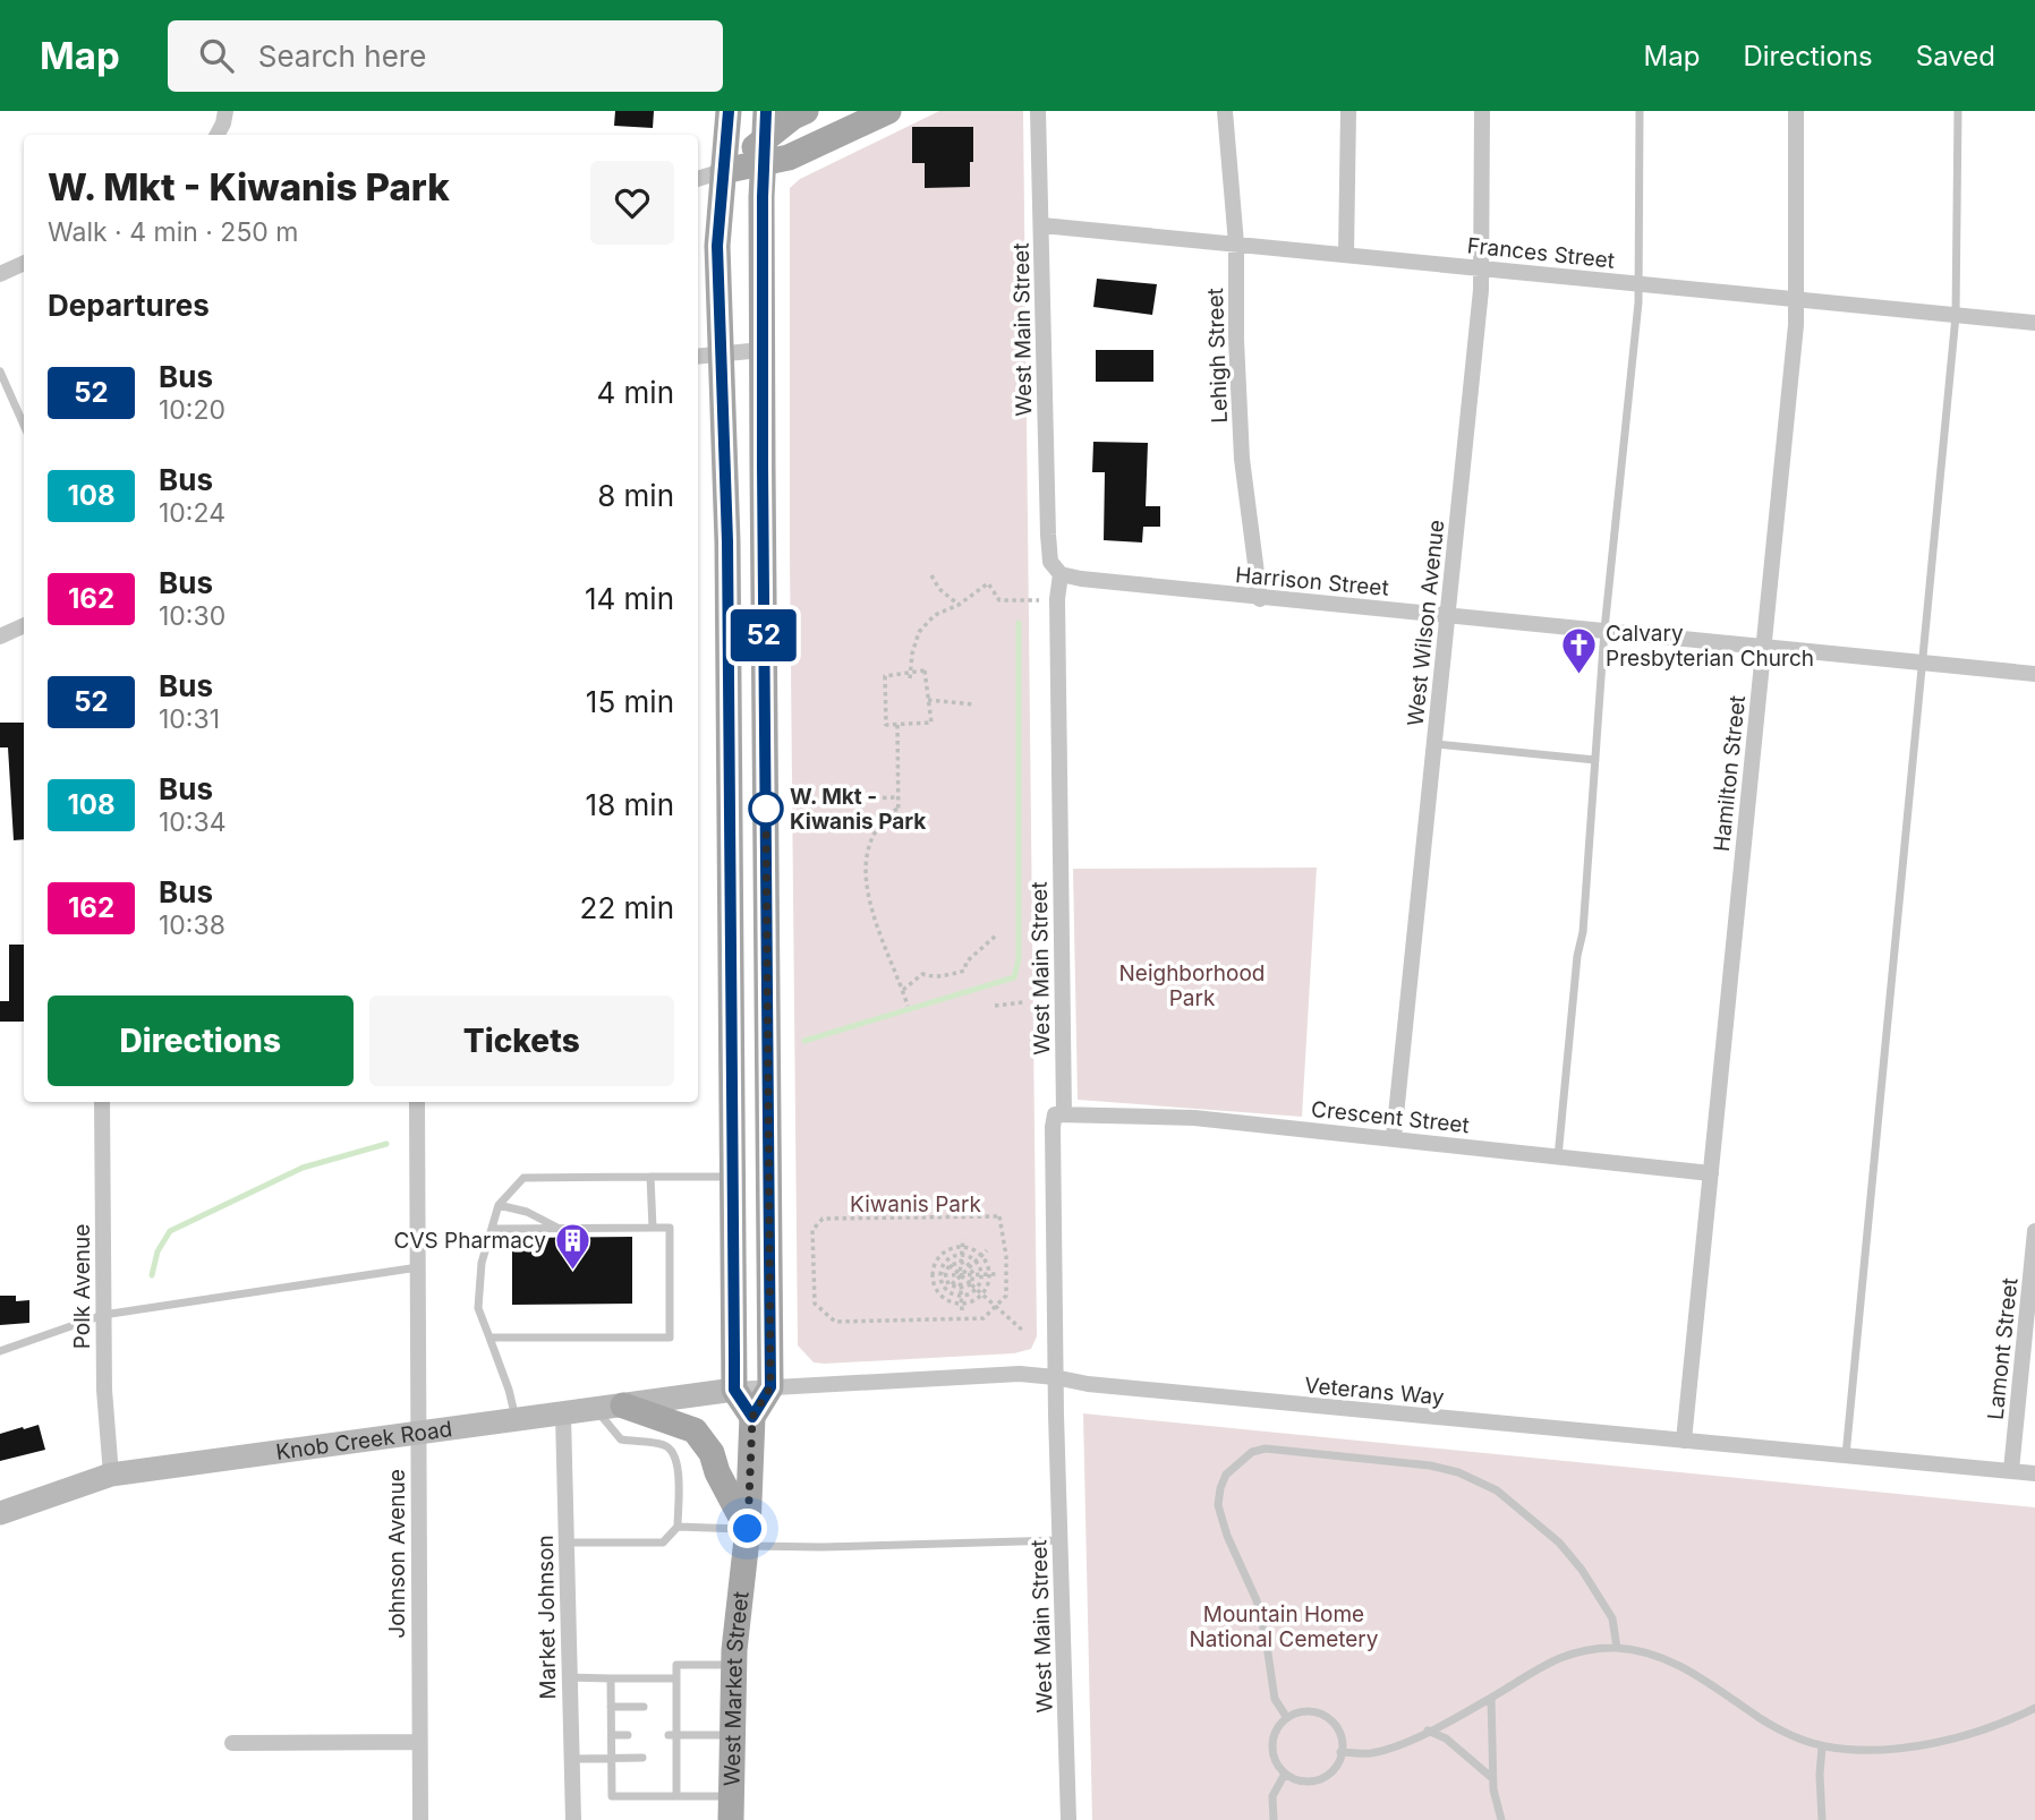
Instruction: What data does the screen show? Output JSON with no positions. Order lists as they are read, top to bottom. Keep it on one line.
{"streets":{"main road":["Knob Creek Road","West Market Street"],"street":["Frances Street","West Main Street","Lehigh Street","Harrison Street","West Wilson Avenue","Hamilton Street","Crescent Street","Polk Avenue","Lamont Street","Veterans Way","Johnson Avenue","Market Johnson"]},"crossings":[["Frances Street","West Main Street"],["Frances Street","Lehigh Street"],["Frances Street","West Wilson Avenue"],["Frances Street","Hamilton Street"],["West Main Street","Harrison Street"],["West Main Street","Crescent Street"],["West Main Street","Veterans Way"],["Lehigh Street","Harrison Street"],["Harrison Street","West Wilson Avenue"],["Harrison Street","Hamilton Street"],["West Wilson Avenue","Crescent Street"],["Hamilton Street","Crescent Street"],["Hamilton Street","Veterans Way"],["Polk Avenue","Knob Creek Road"],["Lamont Street","Veterans Way"],["Veterans Way","Knob Creek Road"],["Veterans Way","West Market Street"],["Knob Creek Road","Johnson Avenue"],["Knob Creek Road","Market Johnson"]],"parks":["Neighborhood Park","Kiwanis Park","Mountain Home National Cemetery"],"places":{"church":["Calvary Presbyterian Church"],"other":["W. Mkt - Kiwanis Park"],"building":["CVS Pharmacy"]},"lines":["bus line 52"],"page":{"header":"Map","search":"Search here","nav":["Map","Directions","Saved"],"on_map":"52","heading":[["W. Mkt - Kiwanis Park","Walk · 4 min · 250 m"],"Departures"],"list":[{"mark":"52","name":"Bus","note":"10:20","value":"4 min"},{"mark":"108","name":"Bus","note":"10:24","value":"8 min"},{"mark":"162","name":"Bus","note":"10:30","value":"14 min"},{"mark":"52","name":"Bus","note":"10:31","value":"15 min"},{"mark":"108","name":"Bus","note":"10:34","value":"18 min"},{"mark":"162","name":"Bus","note":"10:38","value":"22 min"}],"buttons":["Directions","Tickets"]}}
